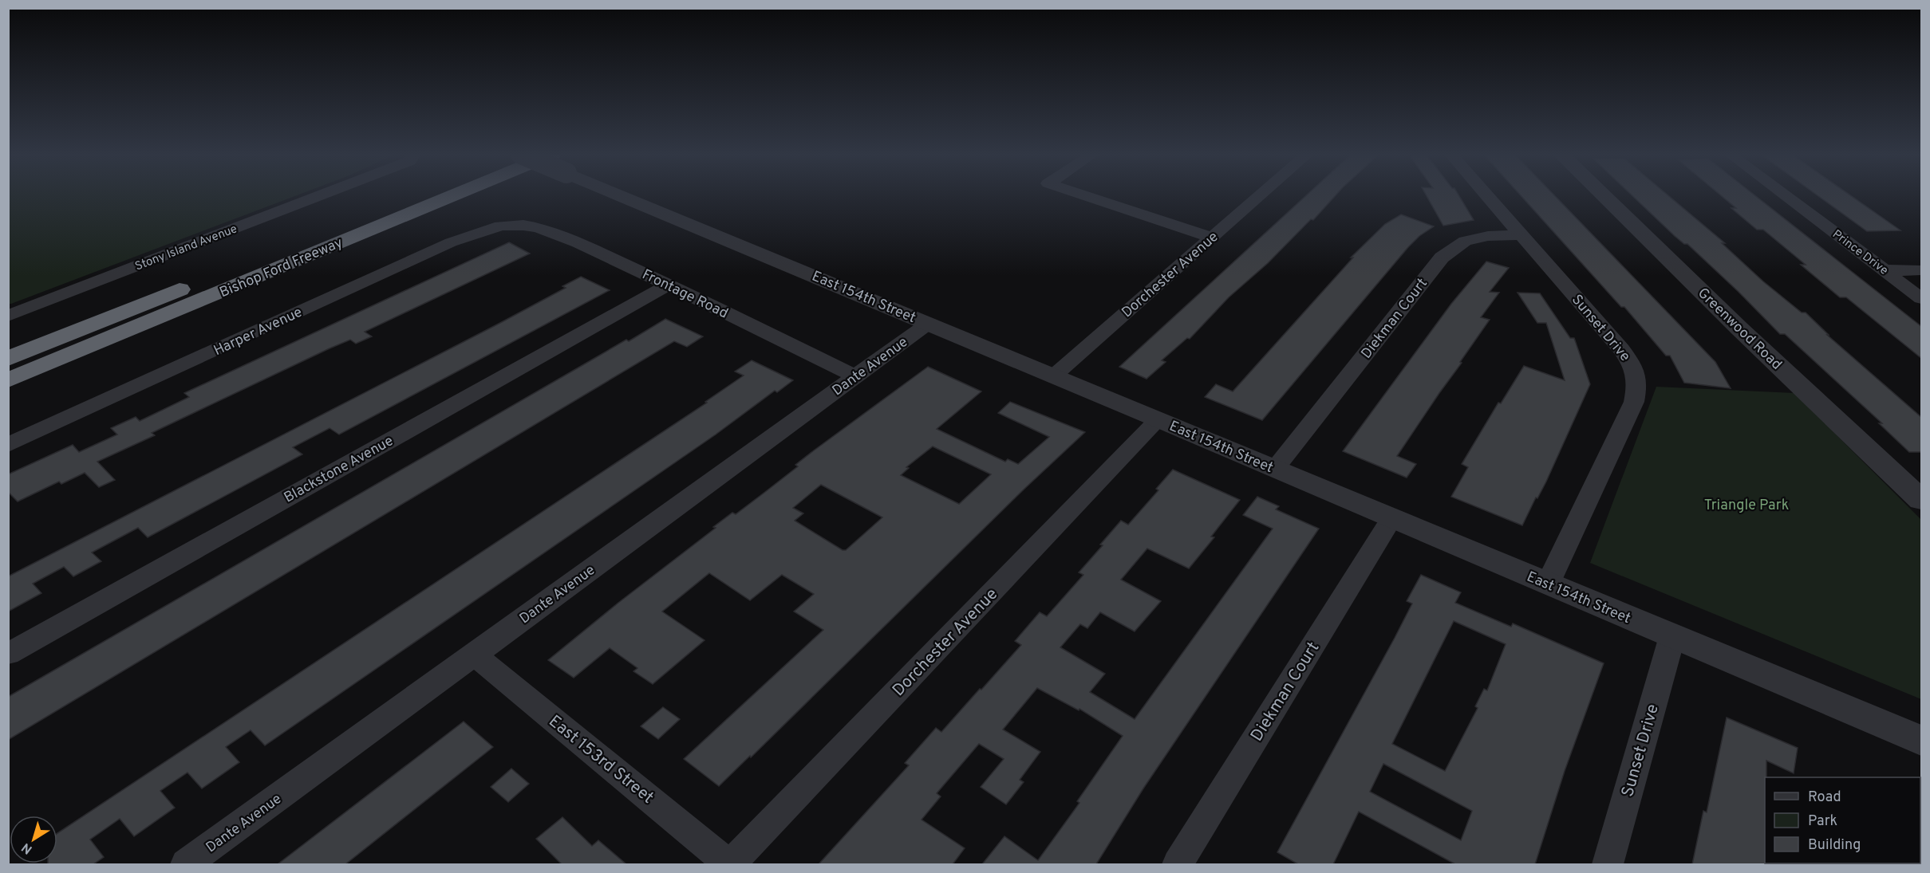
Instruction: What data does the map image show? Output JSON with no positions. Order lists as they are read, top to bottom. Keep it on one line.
{"streets":{"highway":["Bishop Ford Freeway"],"street":["Stony Island Avenue","Prince Drive","Dorchester Avenue","Frontage Road","East 154th Street","Diekman Court","Sunset Drive","Greenwood Road","Harper Avenue","Dante Avenue","Blackstone Avenue","East 153rd Street"]},"crossings":[["Dorchester Avenue","East 154th Street"],["Dorchester Avenue","East 153rd Street"],["Frontage Road","Harper Avenue"],["Frontage Road","Dante Avenue"],["Frontage Road","Blackstone Avenue"],["East 154th Street","Diekman Court"],["East 154th Street","Sunset Drive"],["East 154th Street","Dante Avenue"],["Diekman Court","Sunset Drive"],["Dante Avenue","East 153rd Street"]],"parks":["Triangle Park"],"legend":["Road","Park","Building"],"north":"bottom left"}
